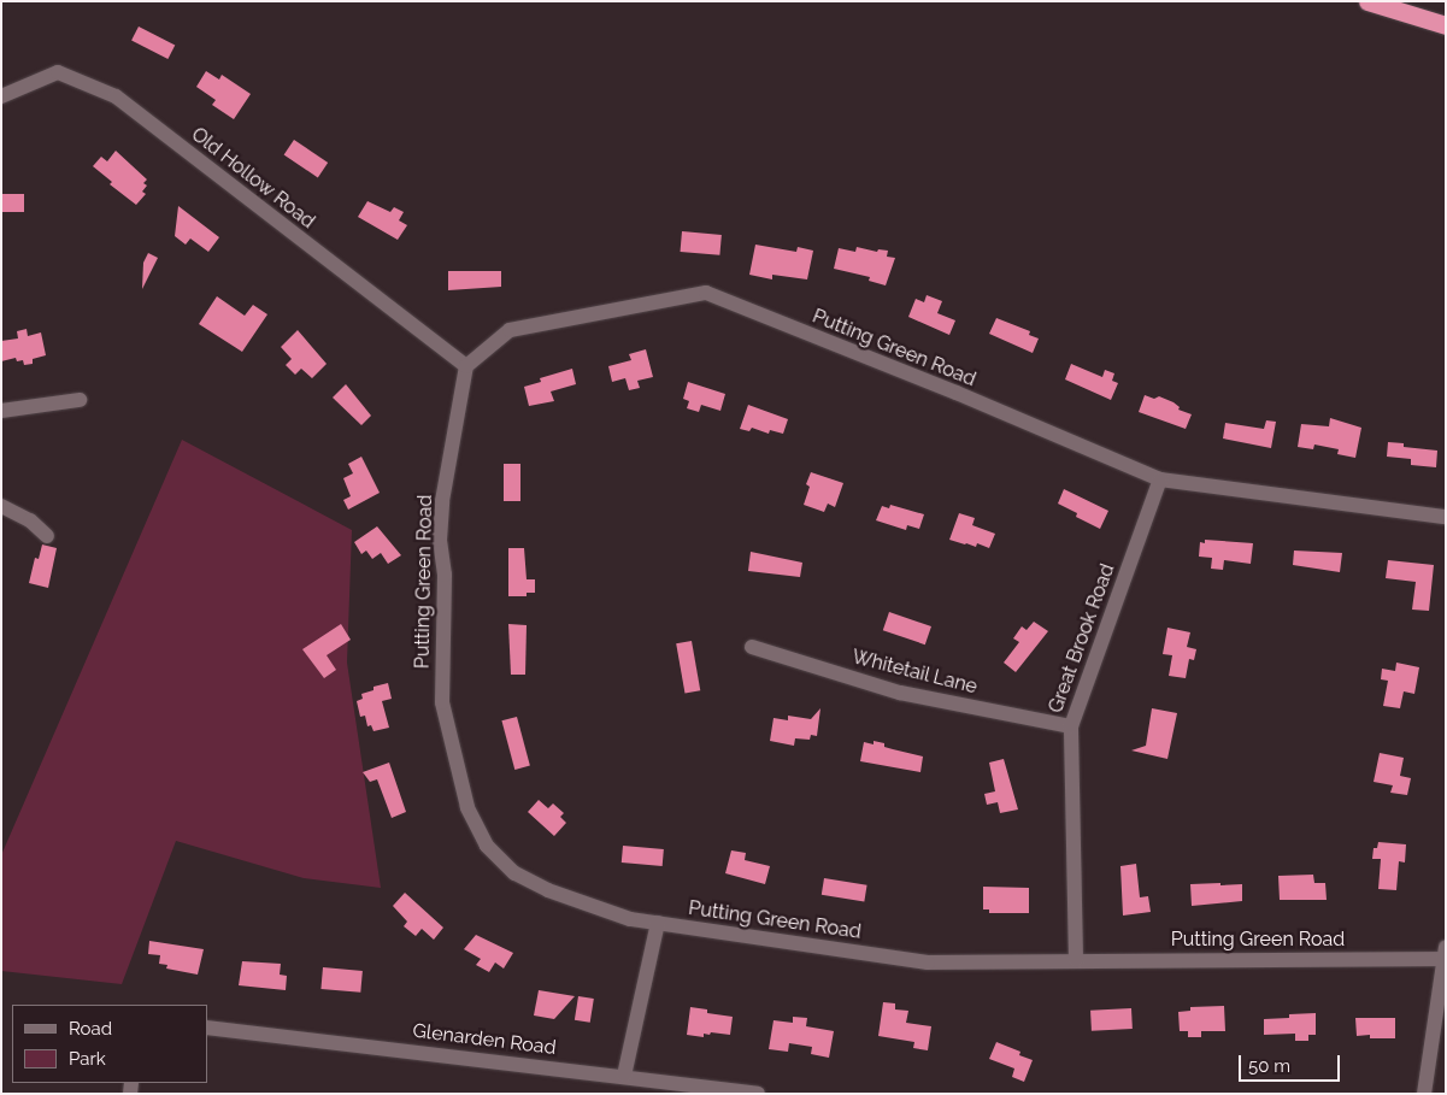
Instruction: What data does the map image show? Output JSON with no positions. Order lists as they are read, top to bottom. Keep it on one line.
{"streets":{"street":["Old Hollow Road","Putting Green Road","Great Brook Road","Whitetail Lane","Glenarden Road"]},"crossings":[["Old Hollow Road","Putting Green Road"],["Putting Green Road","Great Brook Road"],["Great Brook Road","Whitetail Lane"]],"legend":["Road","Park"],"scale_bar":"50 m"}
